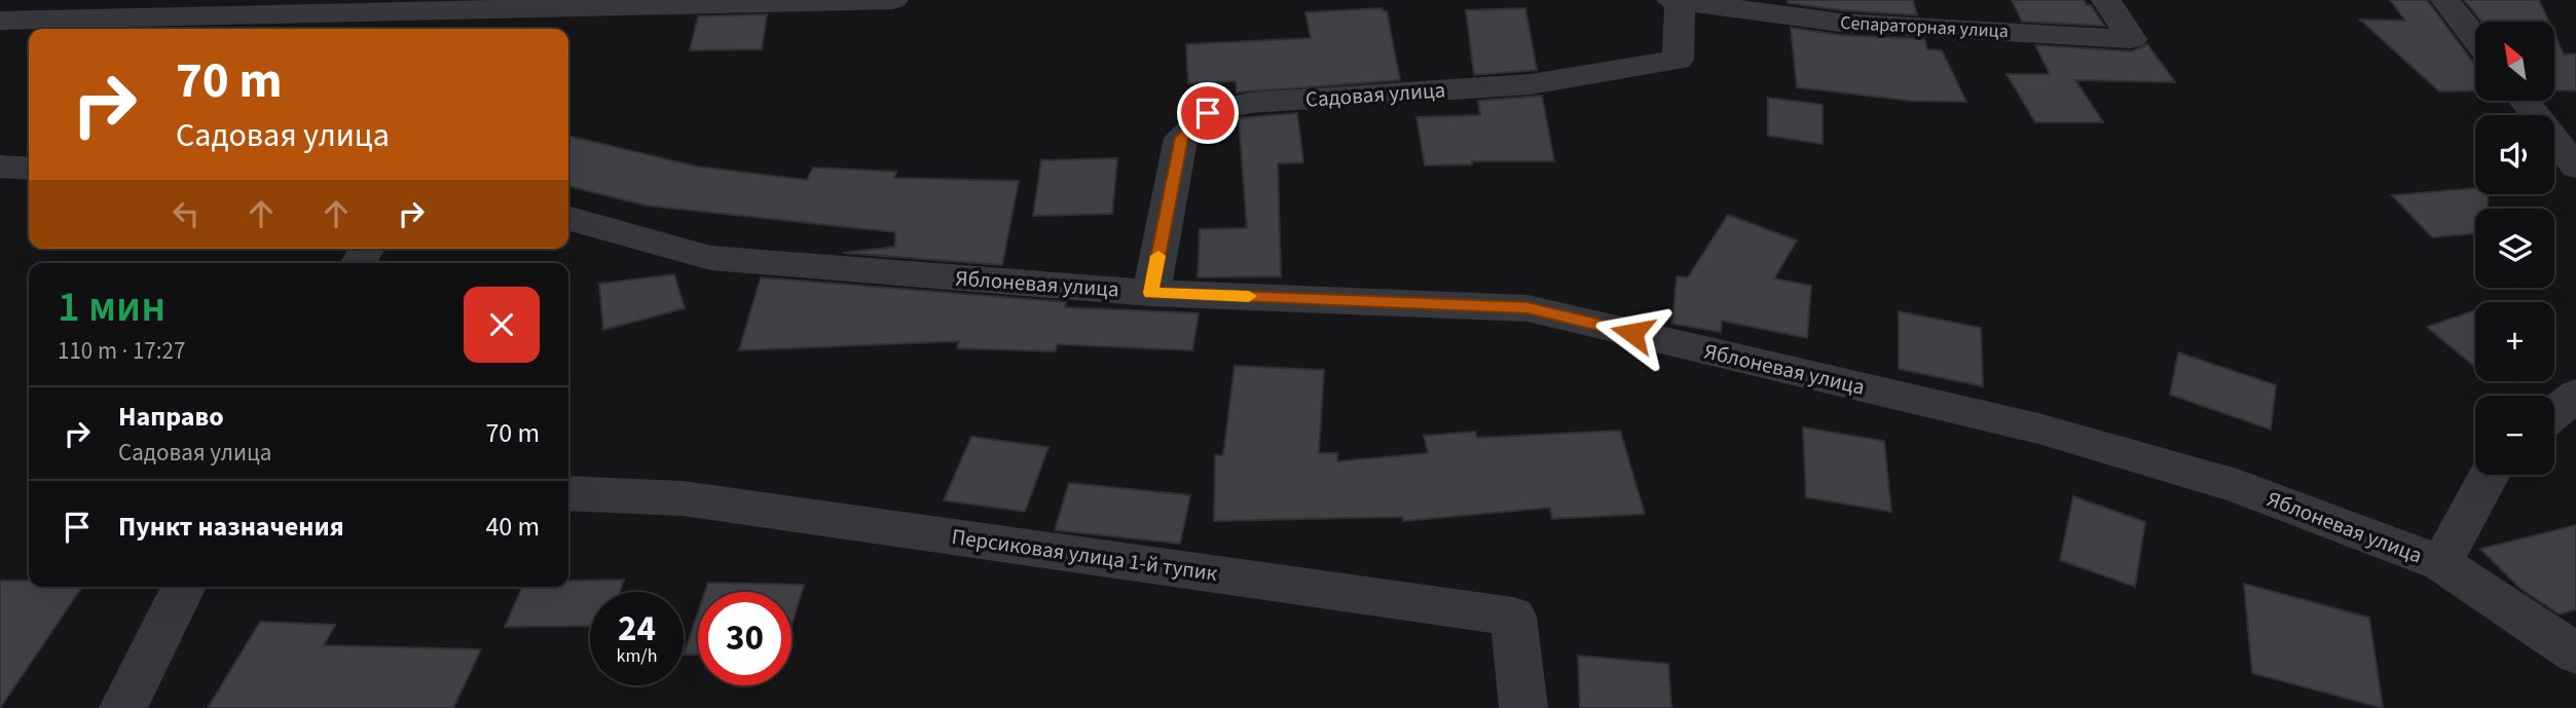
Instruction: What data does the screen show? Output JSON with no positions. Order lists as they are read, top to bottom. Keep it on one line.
{"streets":{"street":["Сепараторная улица","Садовая улица","Яблоневая улица","Персиковая улица 1-й тупик"]},"crossings":[["Сепараторная улица","Садовая улица"],["Садовая улица","Яблоневая улица"]],"north":"top left","page":{"map_buttons":["+","−"],"turn":["70 m","Садовая улица"],"heading":["1 мин","110 m · 17:27"],"list":[{"name":"Направо","note":"Садовая улица","value":"70 m"},{"name":"Пункт назначения","value":"40 m"}],"speed":"24 km/h","limit":"30"}}
